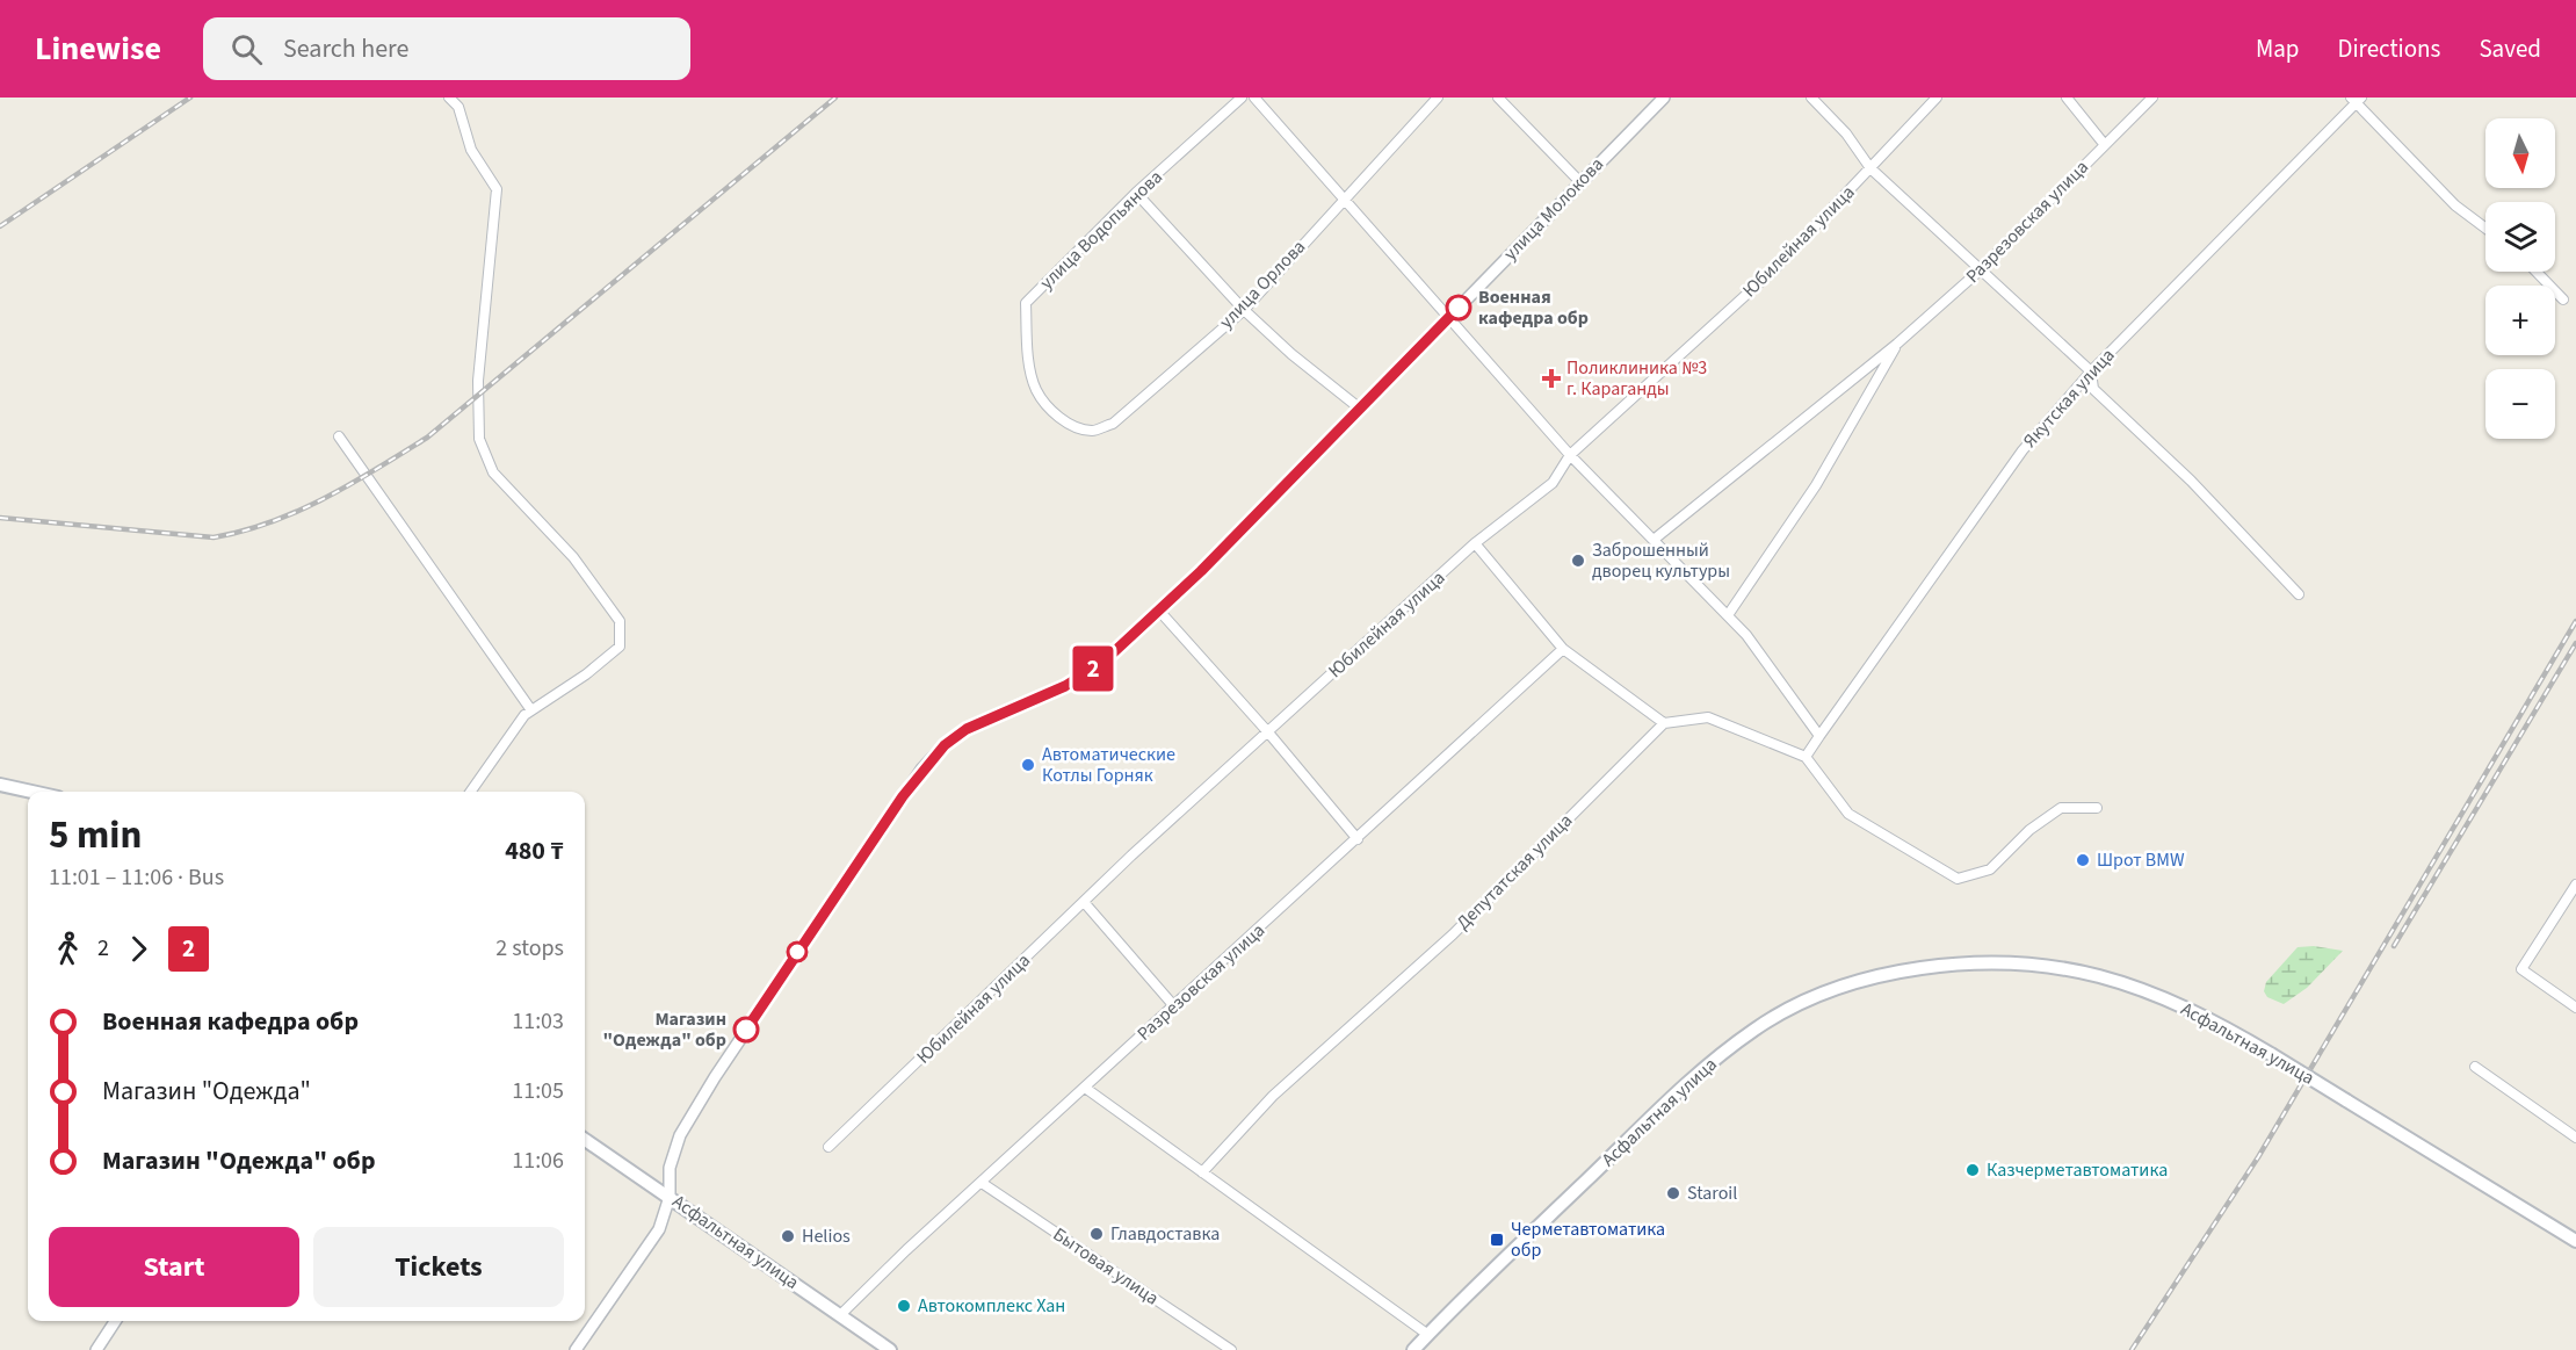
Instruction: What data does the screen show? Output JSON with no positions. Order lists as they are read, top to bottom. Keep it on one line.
{"streets":{"main road":["Асфальтная улица"],"street":["улица Молокова","Разрезовская улица","улица Водопьянова","Юбилейная улица","улица Орлова","Якутская улица","Депутатская улица","Бытовая улица"]},"crossings":[["улица Молокова","Асфальтная улица"],["Разрезовская улица","Асфальтная улица"],["Разрезовская улица","Бытовая улица"],["улица Водопьянова","улица Орлова"]],"places":{"other":["Военная кафедра обр","Заброшенный дворец культуры","Автоматические Котлы Горняк","Шрот BMW","Магазин \"Одежда\" обр","Казчерметавтоматика","Staroil","Главдоставка","Helios","Автокомплекс Хан"],"health":["Поликлиника №3 г. Караганды"],"transit":["Черметавтоматика обр"]},"lines":["bus line 2"],"north":"bottom","page":{"header":"Linewise","search":"Search here","nav":["Map","Directions","Saved"],"on_map":"2","map_buttons":["+","−"],"heading":["5 min","11:01 – 11:06 · Bus","480 ₸"],"legs":["2","2","2 stops"],"list":[{"name":"Военная кафедра обр","value":"11:03"},{"name":"Магазин \"Одежда\"","value":"11:05"},{"name":"Магазин \"Одежда\" обр","value":"11:06"}],"buttons":["Start","Tickets"]}}
